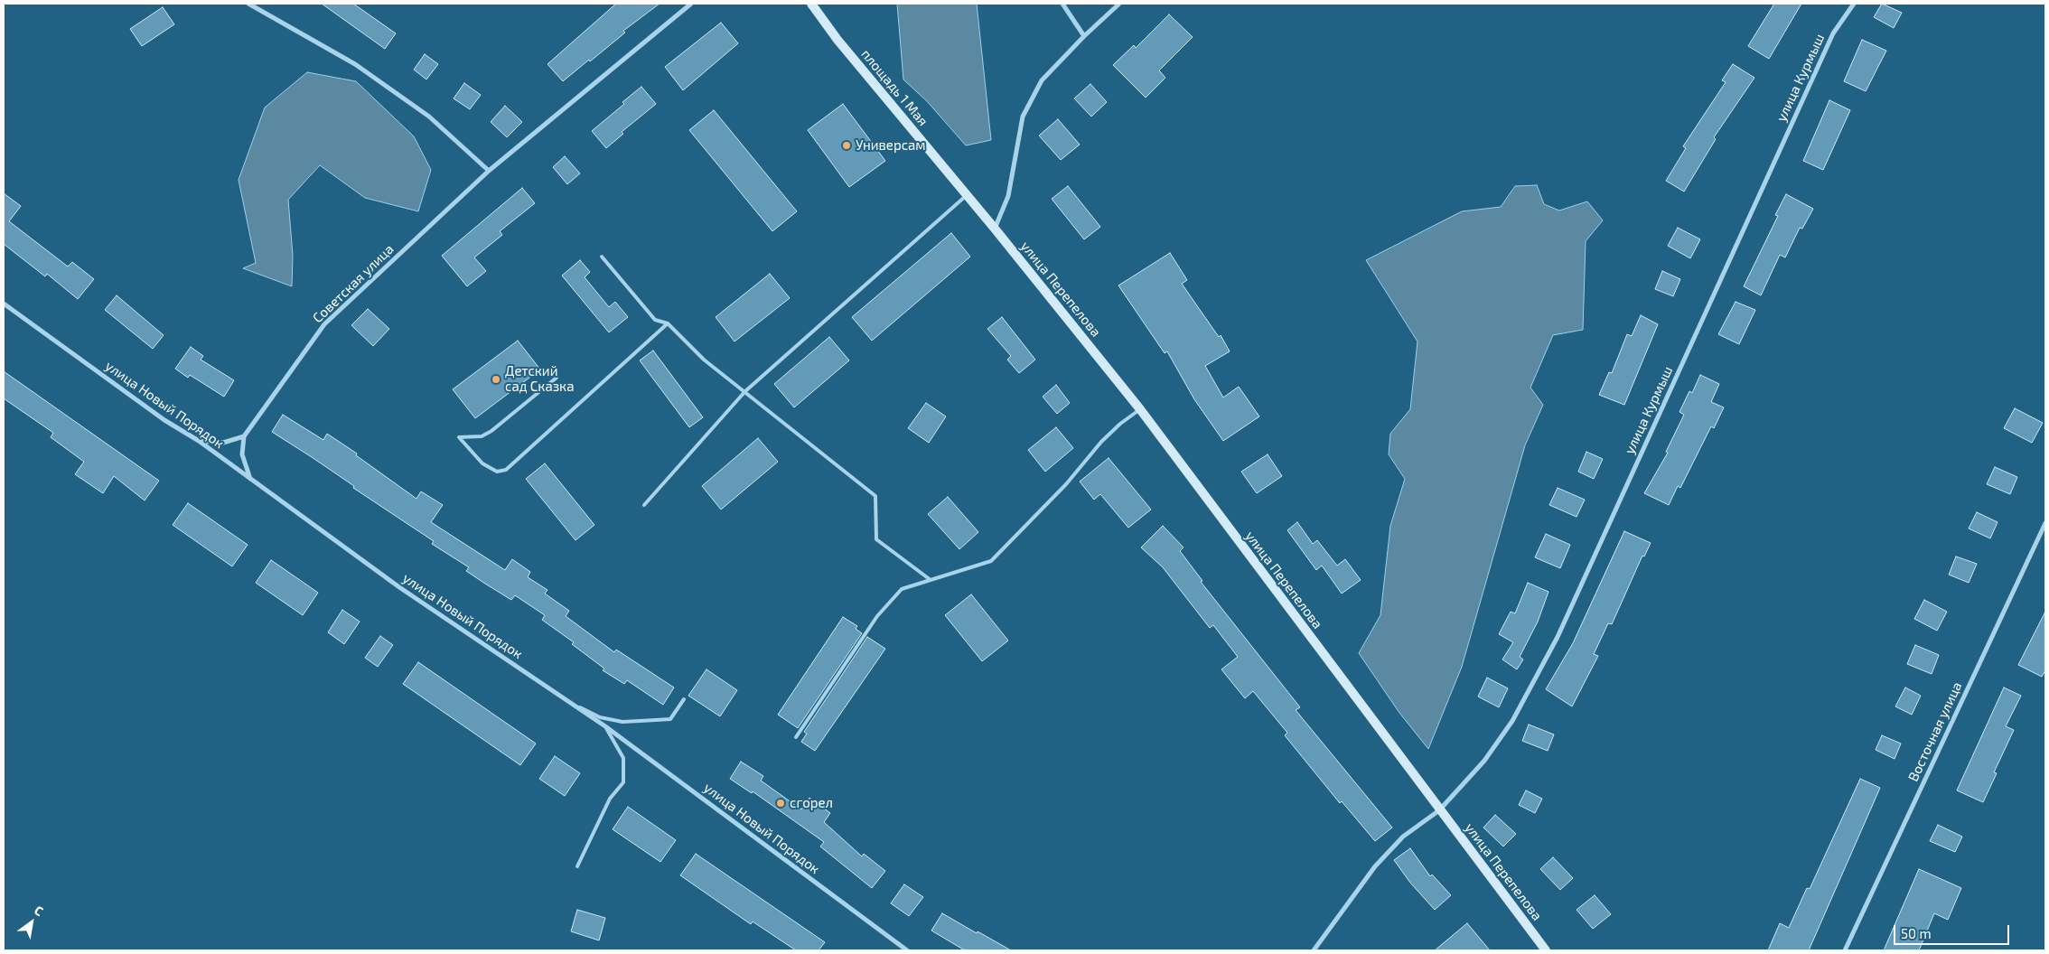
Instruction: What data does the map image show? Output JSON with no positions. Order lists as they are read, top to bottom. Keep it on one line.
{"streets":{"street":["улица Курмыш","площадь 1 Мая","Советская улица","улица Перепелова","улица Новый Порядок","Восточная улица"]},"crossings":[["улица Курмыш","улица Перепелова"],["площадь 1 Мая","улица Перепелова"]],"places":["Универсам","Детский сад Сказка","сгорел"],"scale_bar":"50 m","north":"top right"}
